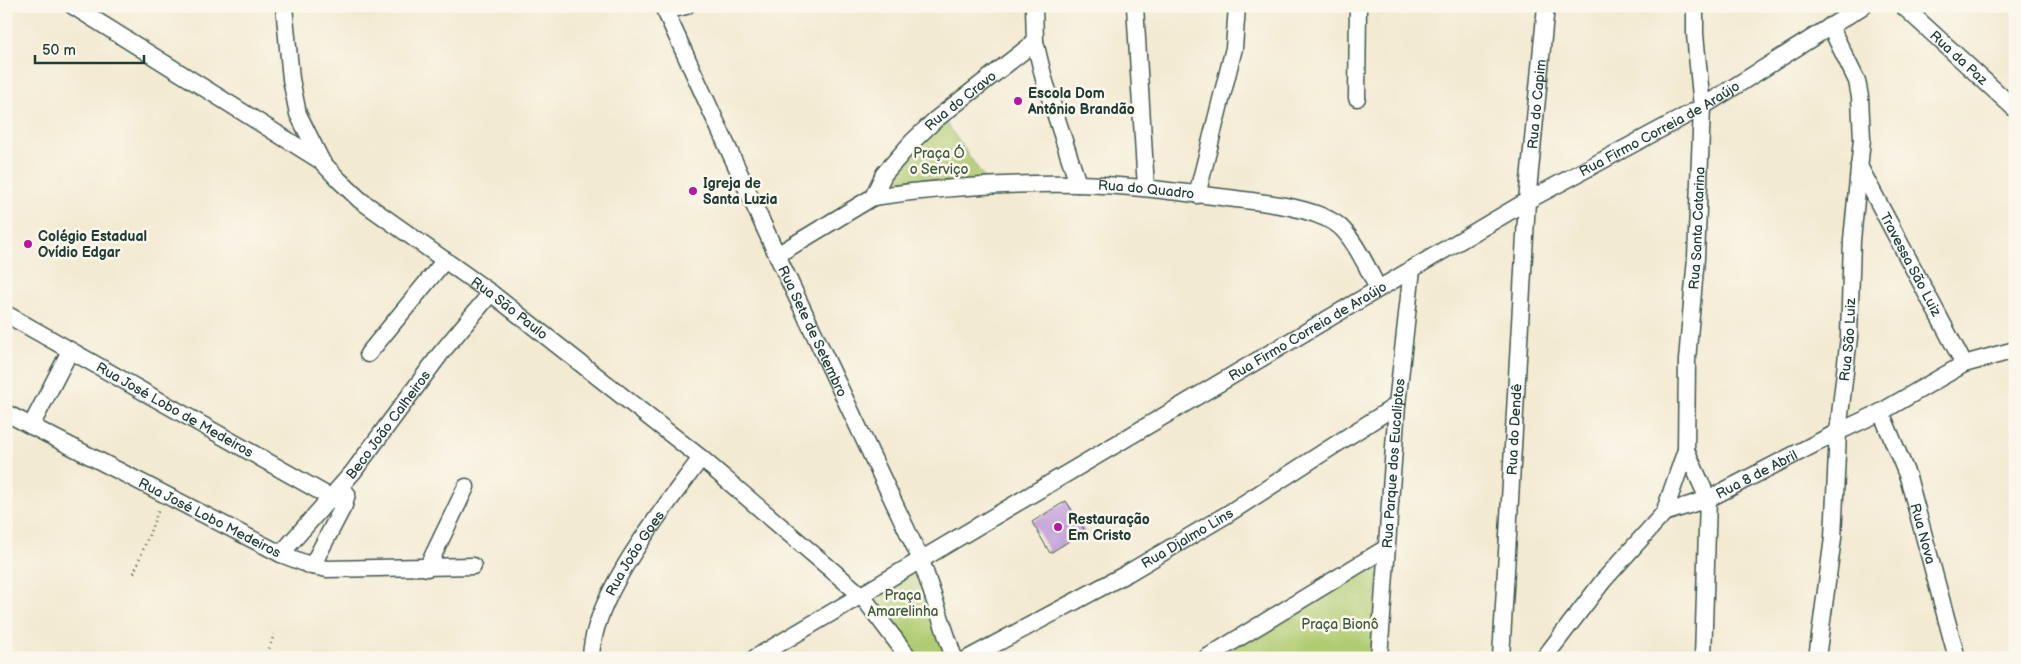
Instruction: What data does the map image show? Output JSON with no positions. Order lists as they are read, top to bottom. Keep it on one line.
{"streets":{"street":["Rua da Paz","Rua do Cravo","Rua do Capim","Rua Firmo Correia de Araújo","Rua do Quadro","Rua Santa Catarina","Travessa São Luiz","Rua São Paulo","Rua Sete de Setembro","Rua São Luiz","Rua José Lobo de Medeiros","Beco João Calheiros","Rua do Dendê","Rua Parque dos Eucaliptos","Rua 8 de Abril","Rua José Lobo Medeiros","Rua Nova","Rua Djalmo Lins","Rua João Goes"]},"crossings":[["Rua do Cravo","Rua do Quadro"],["Rua do Capim","Rua Firmo Correia de Araújo"],["Rua do Capim","Rua do Dendê"],["Rua Firmo Correia de Araújo","Rua do Quadro"],["Rua Firmo Correia de Araújo","Rua Santa Catarina"],["Rua Firmo Correia de Araújo","Rua São Paulo"],["Rua Firmo Correia de Araújo","Rua Sete de Setembro"],["Rua Firmo Correia de Araújo","Rua São Luiz"],["Rua Firmo Correia de Araújo","Rua do Dendê"],["Rua Firmo Correia de Araújo","Rua Parque dos Eucaliptos"],["Rua Santa Catarina","Rua 8 de Abril"],["Travessa São Luiz","Rua São Luiz"],["Travessa São Luiz","Rua 8 de Abril"],["Rua São Paulo","Beco João Calheiros"],["Rua São Paulo","Rua João Goes"],["Rua São Luiz","Rua 8 de Abril"],["Rua José Lobo de Medeiros","Beco João Calheiros"],["Beco João Calheiros","Rua José Lobo Medeiros"],["Rua Parque dos Eucaliptos","Rua Djalmo Lins"],["Rua 8 de Abril","Rua Nova"]],"parks":["Praça Ó o Serviço","Praça Amarelinha","Praça Bionô"],"places":["Escola Dom Antônio Brandão","Igreja de Santa Luzia","Colégio Estadual Ovídio Edgar","Restauração Em Cristo"],"scale_bar":"50 m"}
